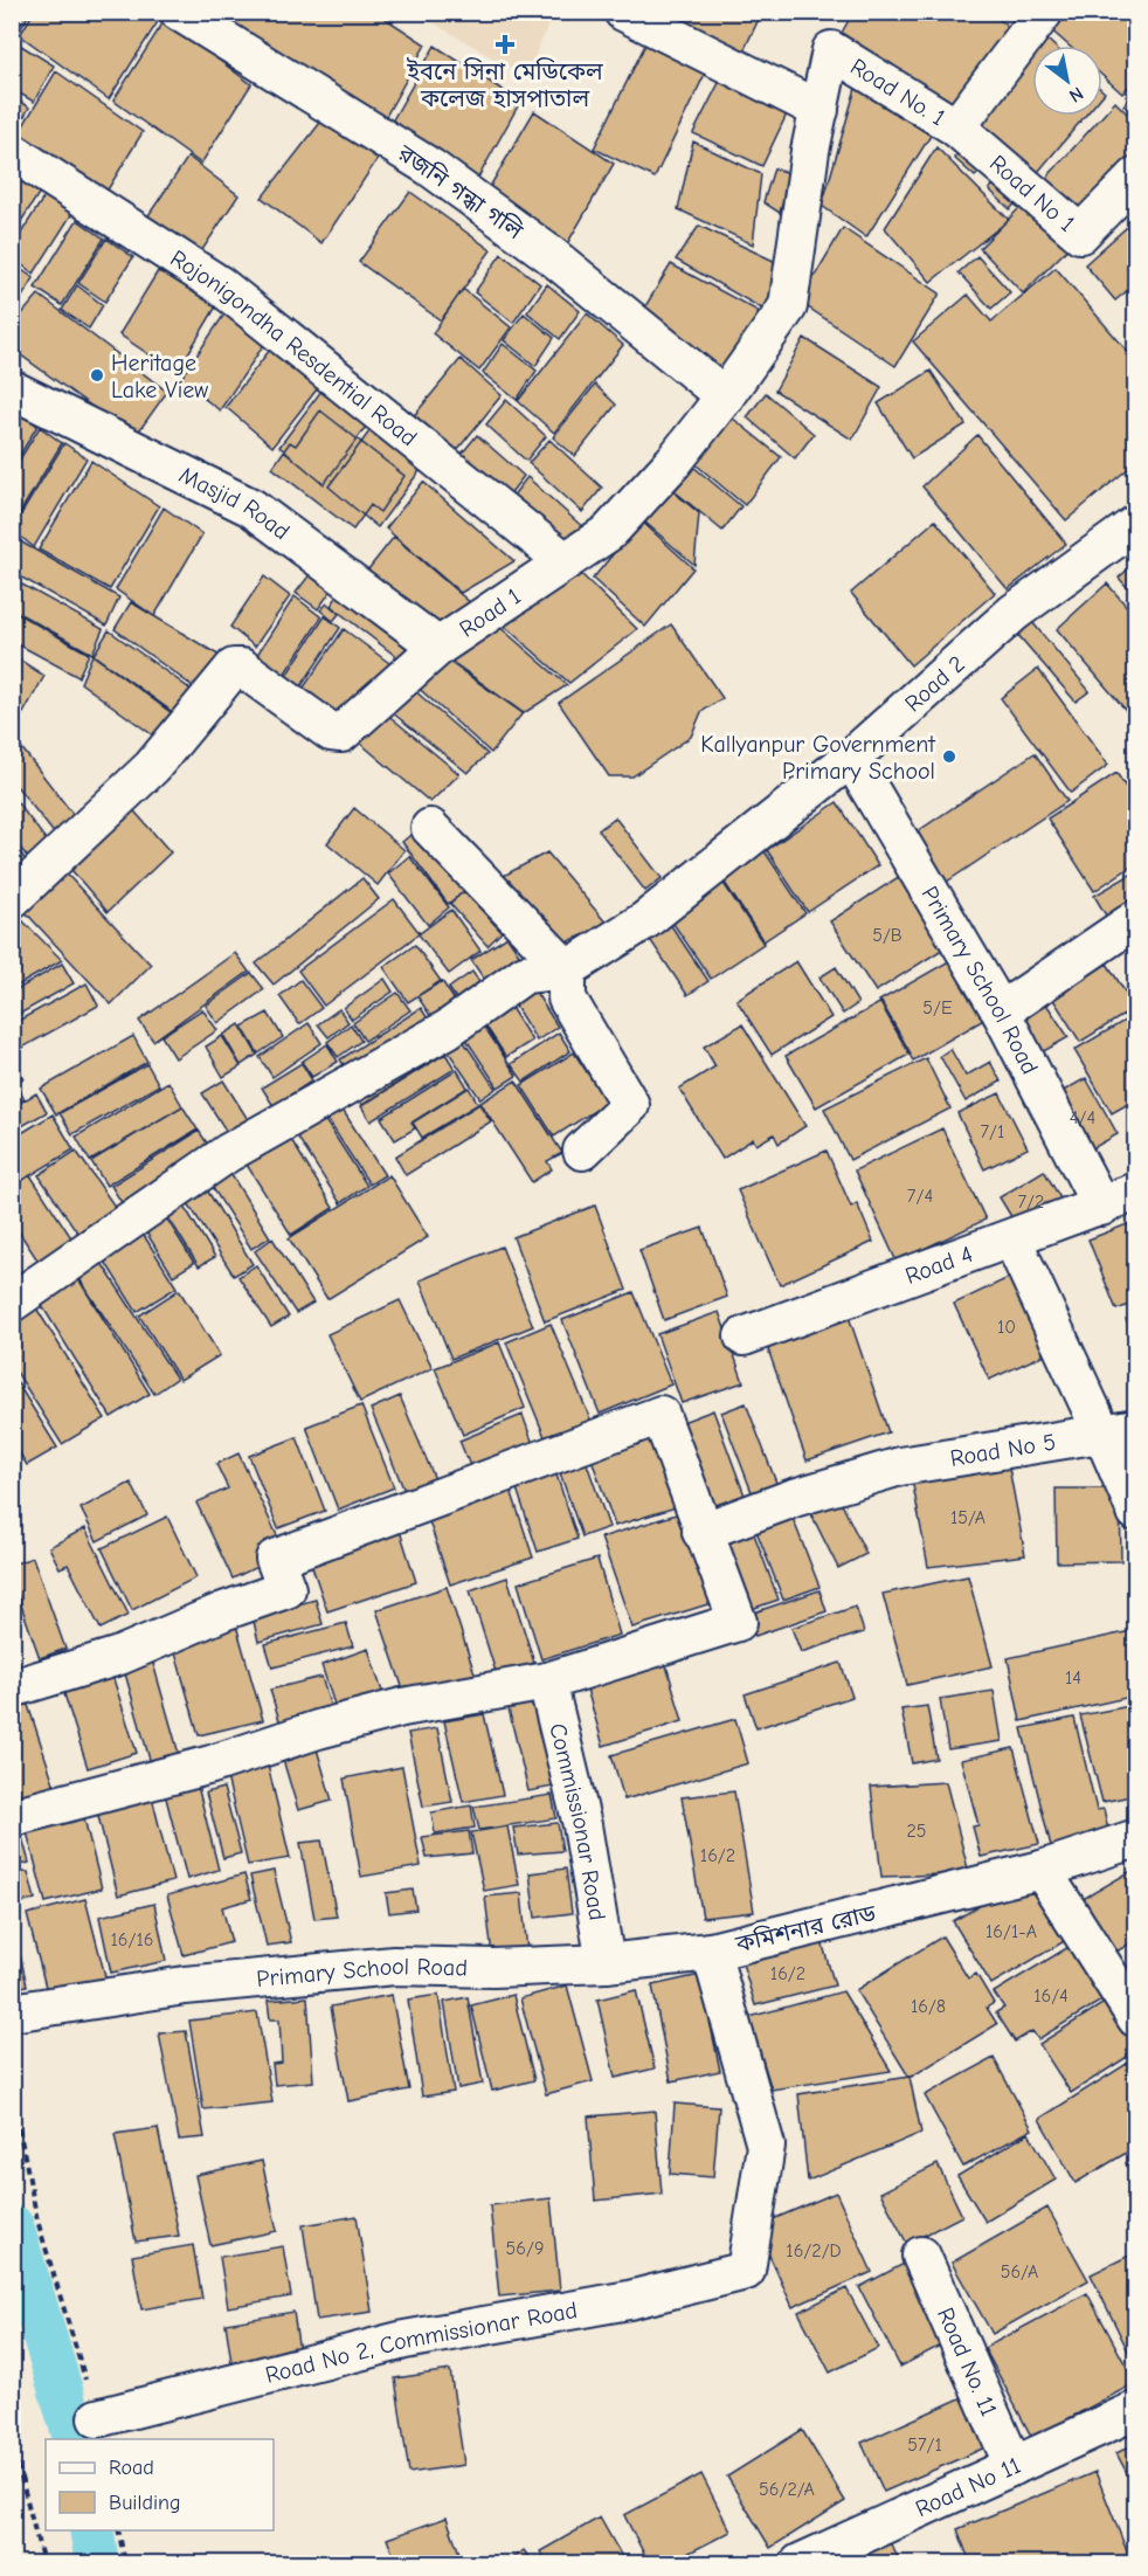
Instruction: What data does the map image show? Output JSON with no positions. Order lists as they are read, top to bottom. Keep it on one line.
{"streets":{"street":["Road No. 1","রজনি গন্ধা গলি","Road No 1","Rojonigondha Resdential Road","Masjid Road","Road 1","Road 2","Primary School Road","Road 4","Road No 5","Commissionar Road","কমিশনার রোড","Road No 2, Commissionar Road","Road No. 11","Road No 11"]},"crossings":[["Road No. 1","Road No 1"],["Road No. 1","Road 1"],["রজনি গন্ধা গলি","Road 1"],["Rojonigondha Resdential Road","Road 1"],["Masjid Road","Road 1"],["Road 2","Primary School Road"],["Primary School Road","Road 4"],["Primary School Road","Commissionar Road"],["Primary School Road","কমিশনার রোড"],["কমিশনার রোড","Road No 2, Commissionar Road"],["Road No. 11","Road No 11"]],"places":{"health":["ইবনে সিনা মেডিকেল কলেজ হাসপাতাল"],"other":["Heritage Lake View","Kallyanpur Government Primary School"]},"house_numbers":["5/B","5/E","4/4","7/1","7/4","7/2","10","15/A","14","25","16/2","16/1-A","16/16","16/2","16/4","16/8","56/9","16/2/D","56/A","57/1","56/2/A"],"legend":["Road","Building"],"north":"bottom right"}
